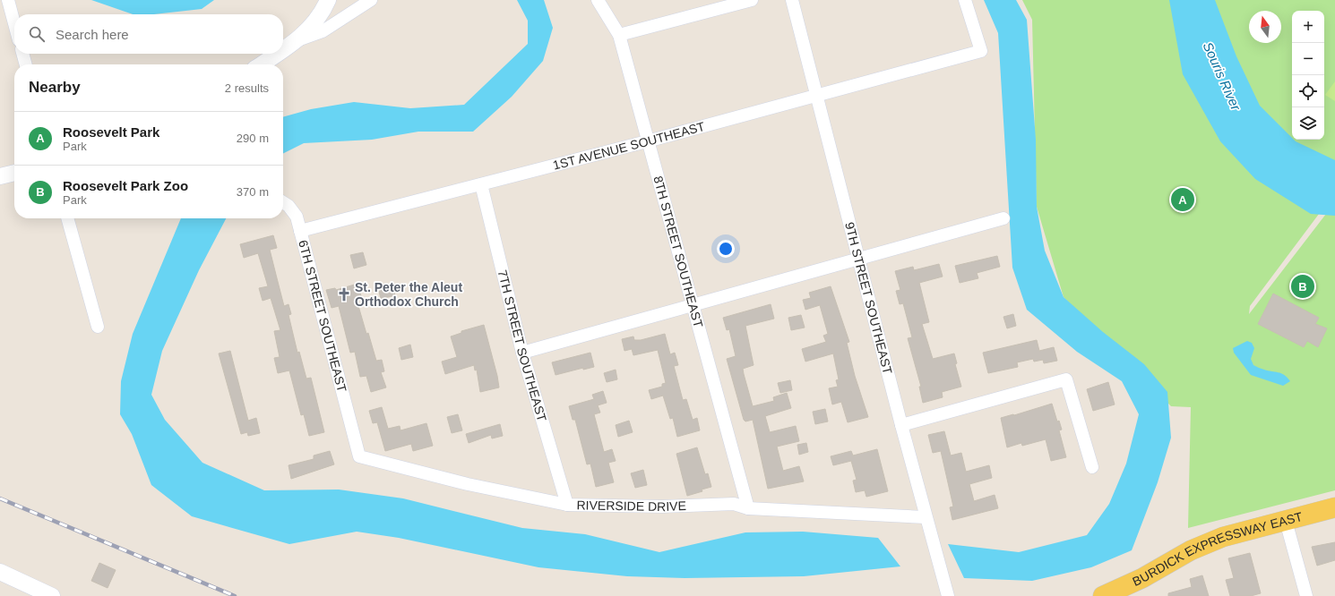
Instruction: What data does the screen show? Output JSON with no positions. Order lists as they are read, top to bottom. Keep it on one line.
{"streets":{"main road":["BURDICK EXPRESSWAY EAST"],"street":["1ST AVENUE SOUTHEAST","8TH STREET SOUTHEAST","9TH STREET SOUTHEAST","6TH STREET SOUTHEAST","7TH STREET SOUTHEAST","RIVERSIDE DRIVE"]},"crossings":[["1ST AVENUE SOUTHEAST","8TH STREET SOUTHEAST"],["1ST AVENUE SOUTHEAST","9TH STREET SOUTHEAST"],["1ST AVENUE SOUTHEAST","6TH STREET SOUTHEAST"],["1ST AVENUE SOUTHEAST","7TH STREET SOUTHEAST"],["8TH STREET SOUTHEAST","RIVERSIDE DRIVE"],["9TH STREET SOUTHEAST","RIVERSIDE DRIVE"],["6TH STREET SOUTHEAST","RIVERSIDE DRIVE"],["7TH STREET SOUTHEAST","RIVERSIDE DRIVE"]],"water":["Souris River"],"places":{"church":["St. Peter the Aleut Orthodox Church"]},"north":"top","page":{"map_buttons":["+","−"],"search":"Search here","heading":["Nearby","2 results"],"list":[{"mark":"A","name":"Roosevelt Park","note":"Park","value":"290 m"},{"mark":"B","name":"Roosevelt Park Zoo","note":"Park","value":"370 m"}],"pins":["A","B"]}}
